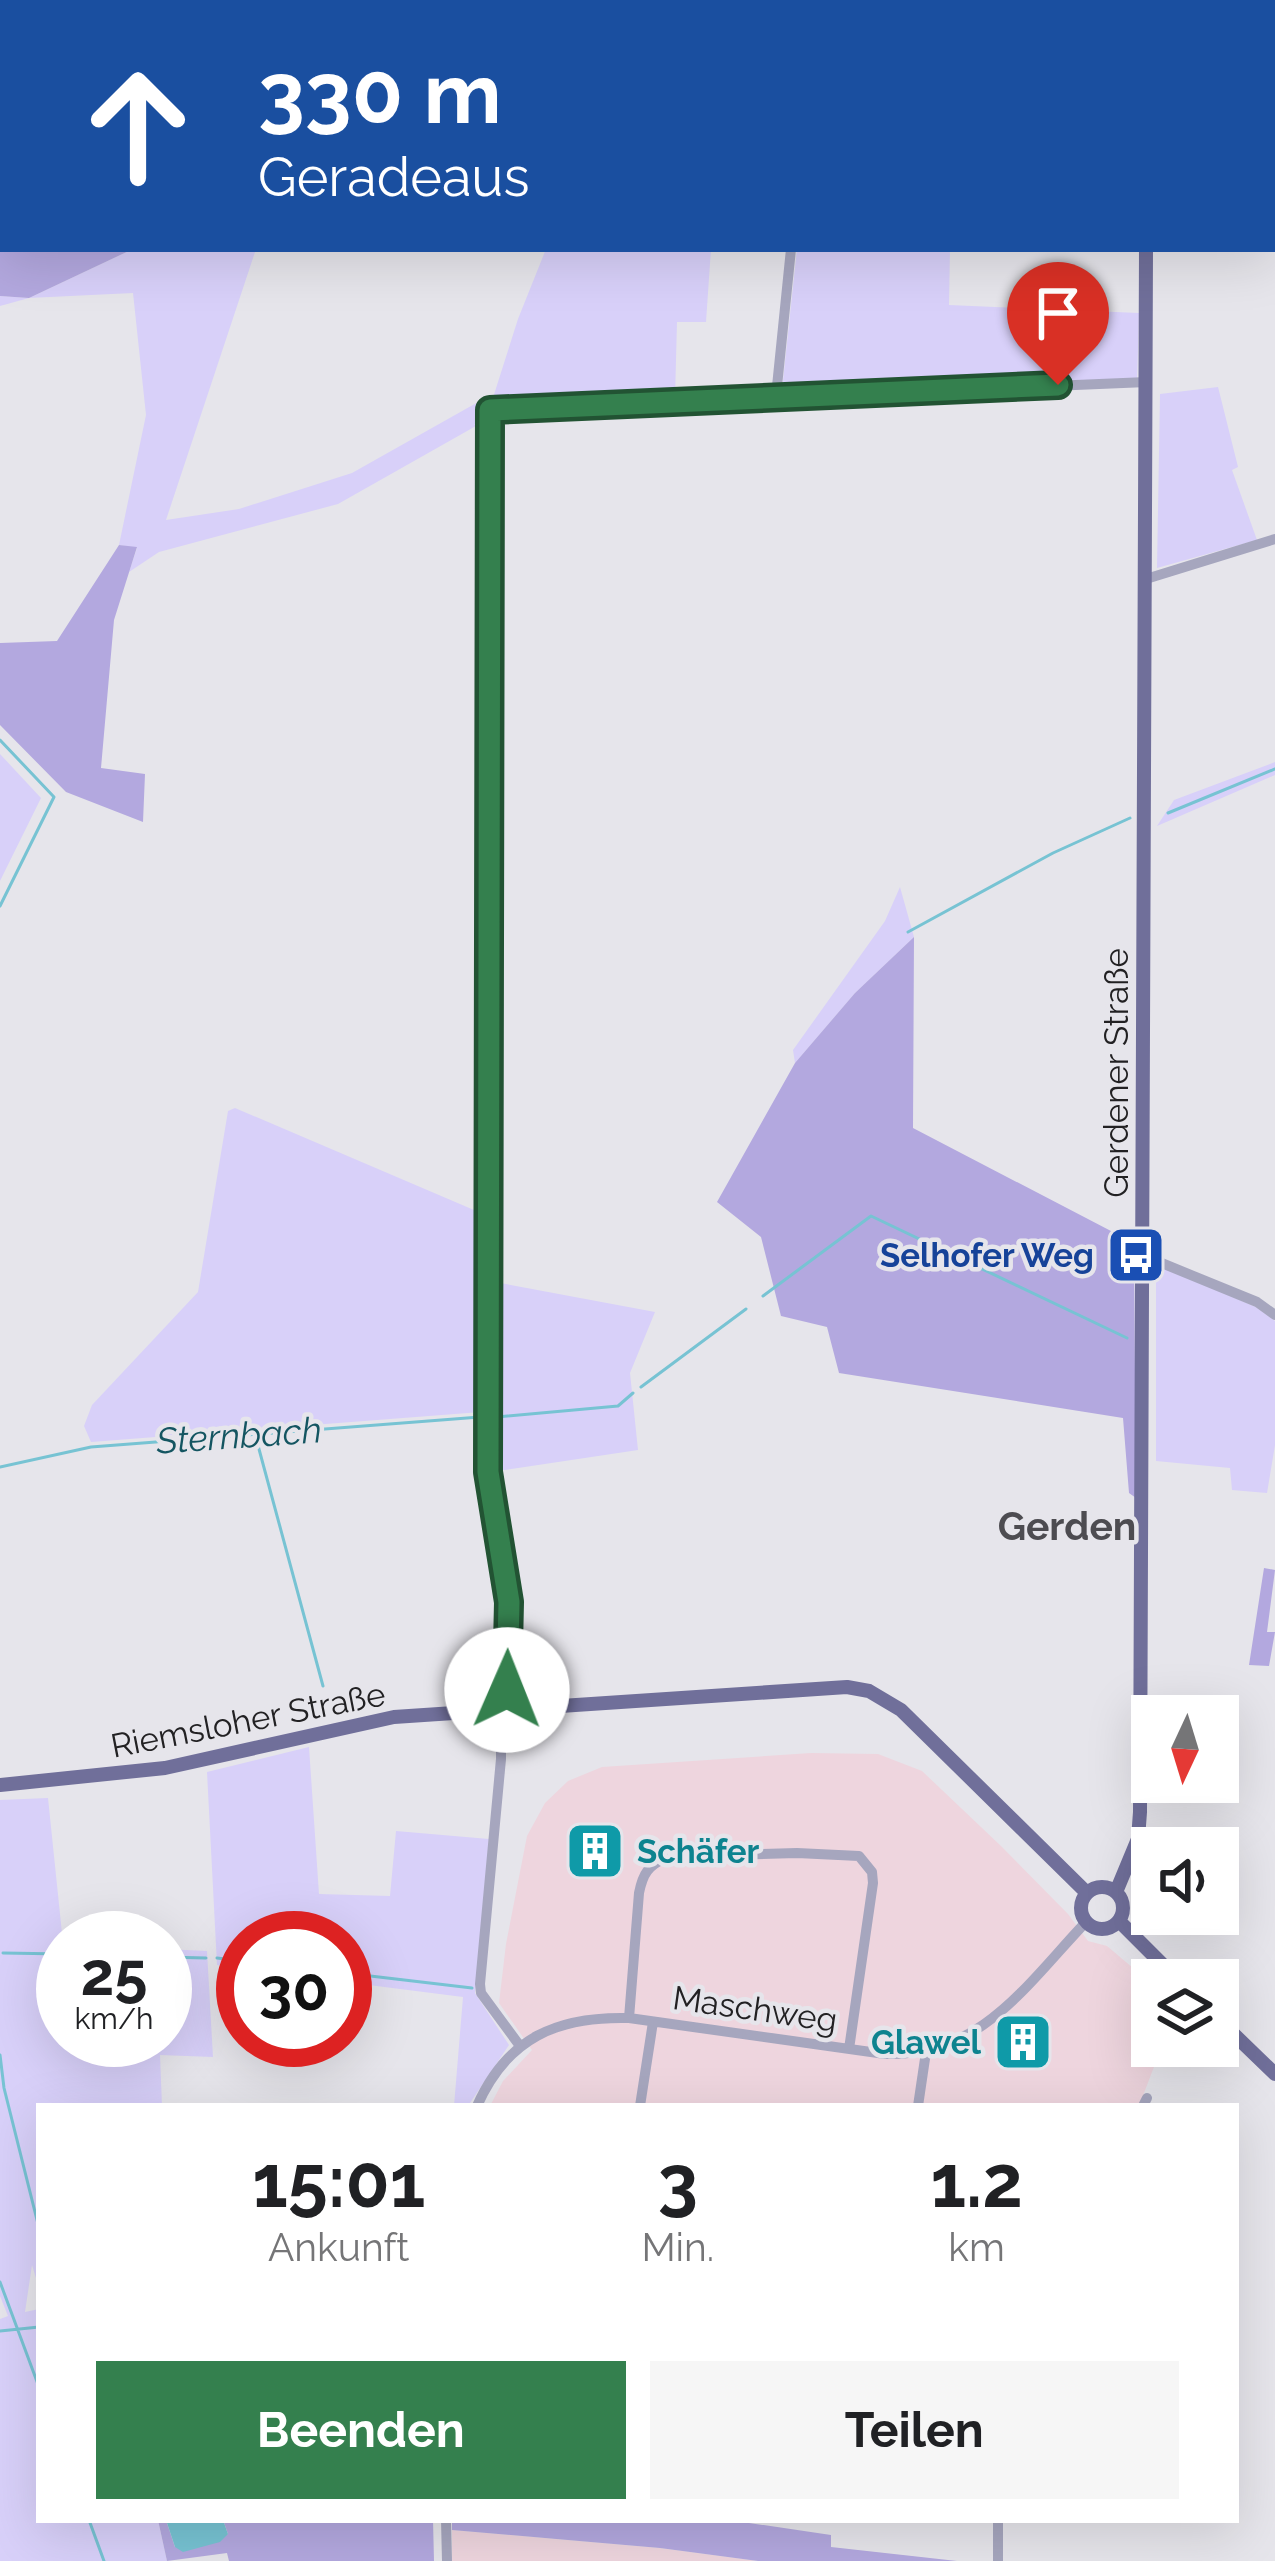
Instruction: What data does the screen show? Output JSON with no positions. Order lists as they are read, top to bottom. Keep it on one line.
{"streets":{"main road":["Gerdener Straße","Riemsloher Straße"],"street":["Maschweg"]},"crossings":[["Gerdener Straße","Riemsloher Straße"],["Gerdener Straße","Maschweg"],["Riemsloher Straße","Maschweg"]],"districts":["Gerden"],"water":["Sternbach"],"places":{"bus stop":["Selhofer Weg"],"building":["Schäfer","Glawel"]},"north":"bottom","page":{"turn":["330 m","Geradeaus"],"speed":"25 km/h","limit":"30","eta":["15:01","Ankunft","3","Min.","1.2","km"],"buttons":["Beenden","Teilen"]}}
